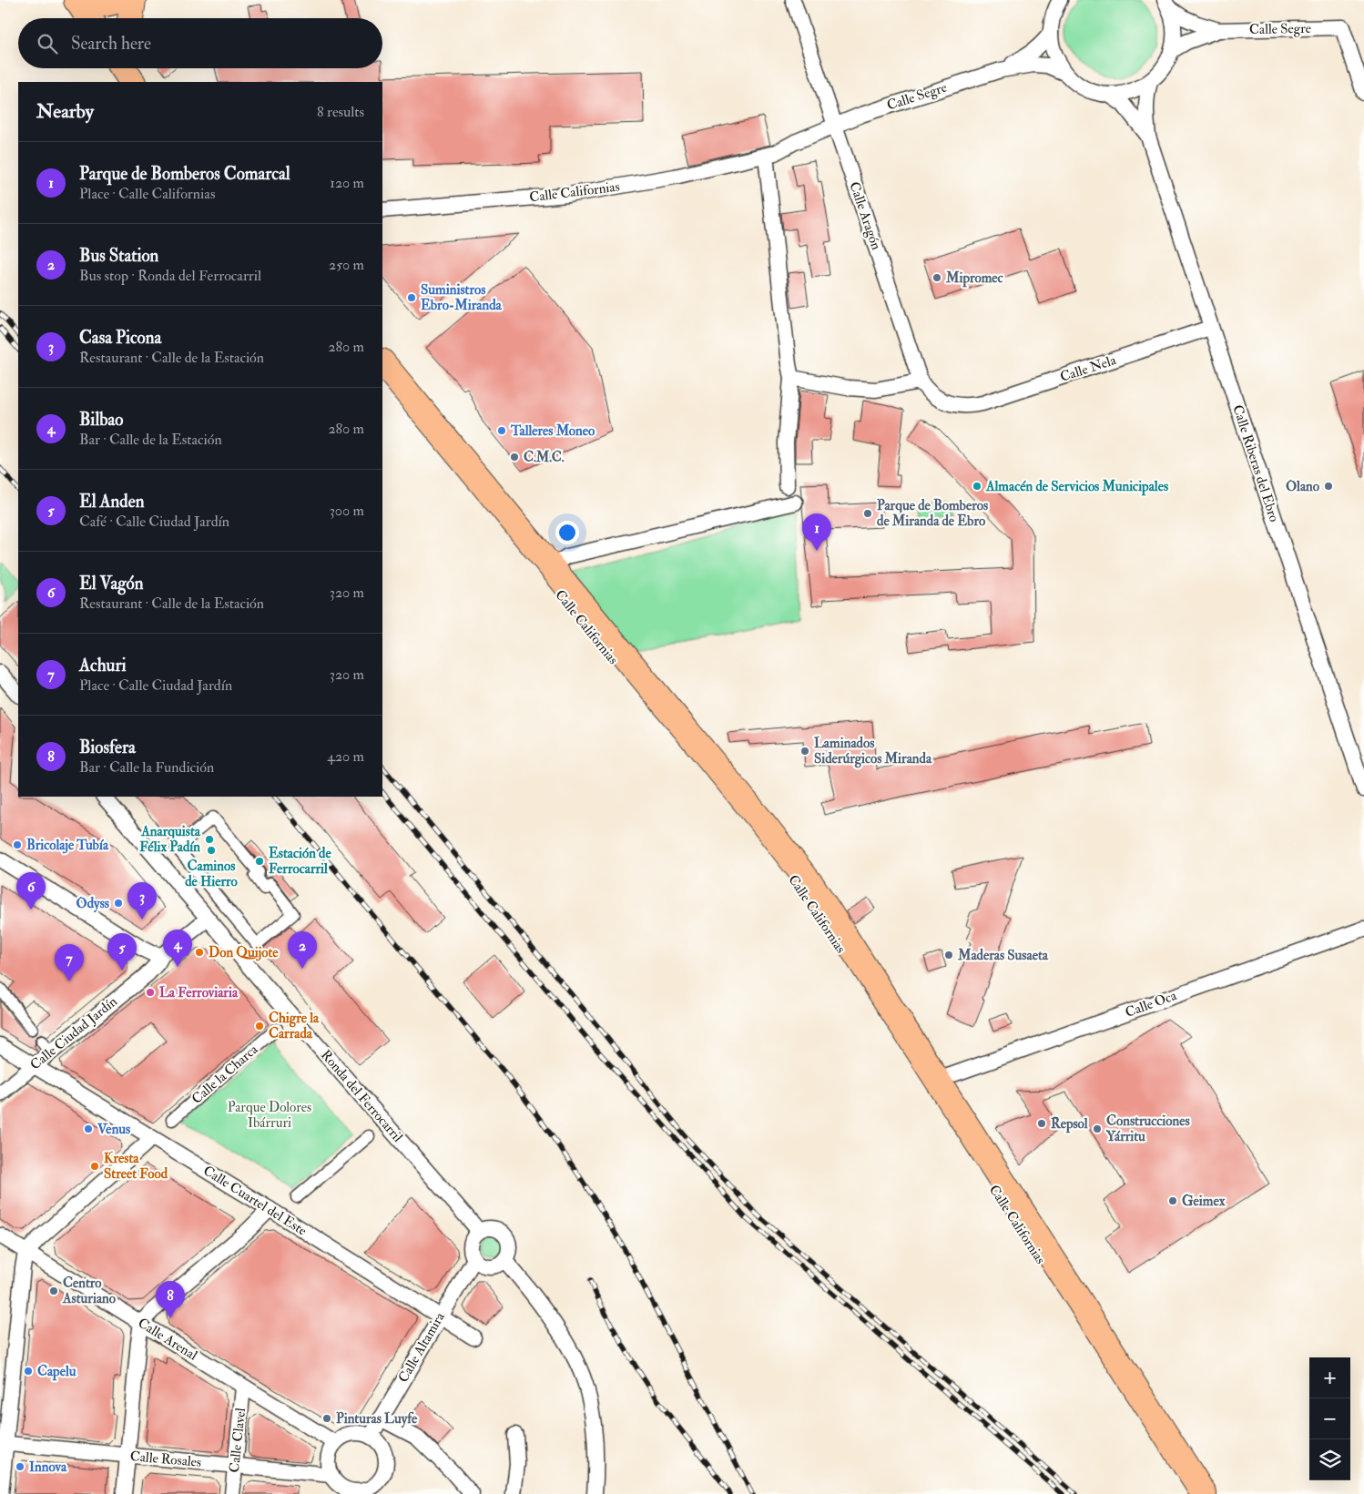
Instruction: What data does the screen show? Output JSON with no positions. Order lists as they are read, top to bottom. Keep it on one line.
{"streets":{"highway":["Calle Californias"],"street":["Calle Segre","Calle Aragón","Calle Nela","Calle Riberas del Ebro","Calle Oca","Calle Ciudad Jardín","Calle la Charca","Ronda del Ferrocarril","Calle Cuartel del Este","Calle Arenal","Calle Altamira","Calle Clavel","Calle Rosales"]},"crossings":[["Calle Segre","Calle Californias"],["Calle Segre","Calle Aragón"],["Calle Californias","Calle Aragón"],["Calle Californias","Calle Oca"],["Calle Aragón","Calle Nela"],["Calle Nela","Calle Riberas del Ebro"],["Calle Ciudad Jardín","Ronda del Ferrocarril"],["Calle Ciudad Jardín","Calle Cuartel del Este"],["Ronda del Ferrocarril","Calle Altamira"],["Calle Cuartel del Este","Calle Altamira"],["Calle Arenal","Calle Altamira"],["Calle Arenal","Calle Clavel"],["Calle Arenal","Calle Rosales"],["Calle Altamira","Calle Rosales"],["Calle Clavel","Calle Rosales"]],"parks":["Parque Dolores Ibárruri"],"places":["Mipromec","Suministros Ebro-Miranda","Talleres Moneo","C.M.C.","Almacén de Servicios Municipales","Olano","Parque de Bomberos de Miranda de Ebro","Laminados Siderúrgicos Miranda","Anarquista Félix Padín","Bricolaje Tubía","Caminos de Hierro","Estación de Ferrocarril","Odyss","Don Quijote","Maderas Susaeta","La Ferroviaria","Chigre la Carrada","Repsol","Venus","Construcciones Yárritu","Kresta Street Food","Geimex","Centro Asturiano","Capelu","Pinturas Luyfe","Innova"],"page":{"search":"Search here","heading":["Nearby","8 results"],"list":[{"mark":"1","name":"Parque de Bomberos Comarcal","note":"Place · Calle Californias","value":"120 m"},{"mark":"2","name":"Bus Station","note":"Bus stop · Ronda del Ferrocarril","value":"250 m"},{"mark":"3","name":"Casa Picona","note":"Restaurant · Calle de la Estación","value":"280 m"},{"mark":"4","name":"Bilbao","note":"Bar · Calle de la Estación","value":"280 m"},{"mark":"5","name":"El Anden","note":"Café · Calle Ciudad Jardín","value":"300 m"},{"mark":"6","name":"El Vagón","note":"Restaurant · Calle de la Estación","value":"320 m"},{"mark":"7","name":"Achuri","note":"Place · Calle Ciudad Jardín","value":"320 m"},{"mark":"8","name":"Biosfera","note":"Bar · Calle la Fundición","value":"420 m"}],"pins":["1","6","3","4","2","5","7","8"],"map_buttons":["+","−"]}}
